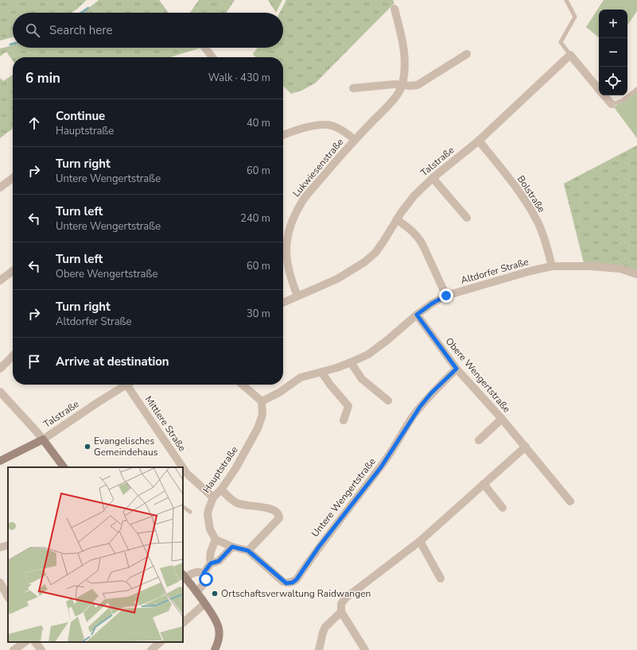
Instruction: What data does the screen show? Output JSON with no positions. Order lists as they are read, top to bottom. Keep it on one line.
{"streets":{"street":["Talstraße","Lukwiesenstraße","Bolstraße","Altdorfer Straße","Obere Wengertstraße","Mittlere Straße","Hauptstraße","Untere Wengertstraße"]},"crossings":[["Talstraße","Lukwiesenstraße"],["Talstraße","Bolstraße"],["Bolstraße","Altdorfer Straße"],["Altdorfer Straße","Obere Wengertstraße"],["Altdorfer Straße","Hauptstraße"],["Obere Wengertstraße","Untere Wengertstraße"],["Mittlere Straße","Hauptstraße"],["Hauptstraße","Untere Wengertstraße"]],"places":["Evangelisches Gemeindehaus","Ortschaftsverwaltung Raidwangen"],"page":{"map_buttons":["+","−"],"search":"Search here","heading":["6 min","Walk · 430 m"],"list":[["Continue","Hauptstraße","40 m"],["Turn right","Untere Wengertstraße","60 m"],["Turn left","Untere Wengertstraße","240 m"],["Turn left","Obere Wengertstraße","60 m"],["Turn right","Altdorfer Straße","30 m"],"Arrive at destination"]}}
